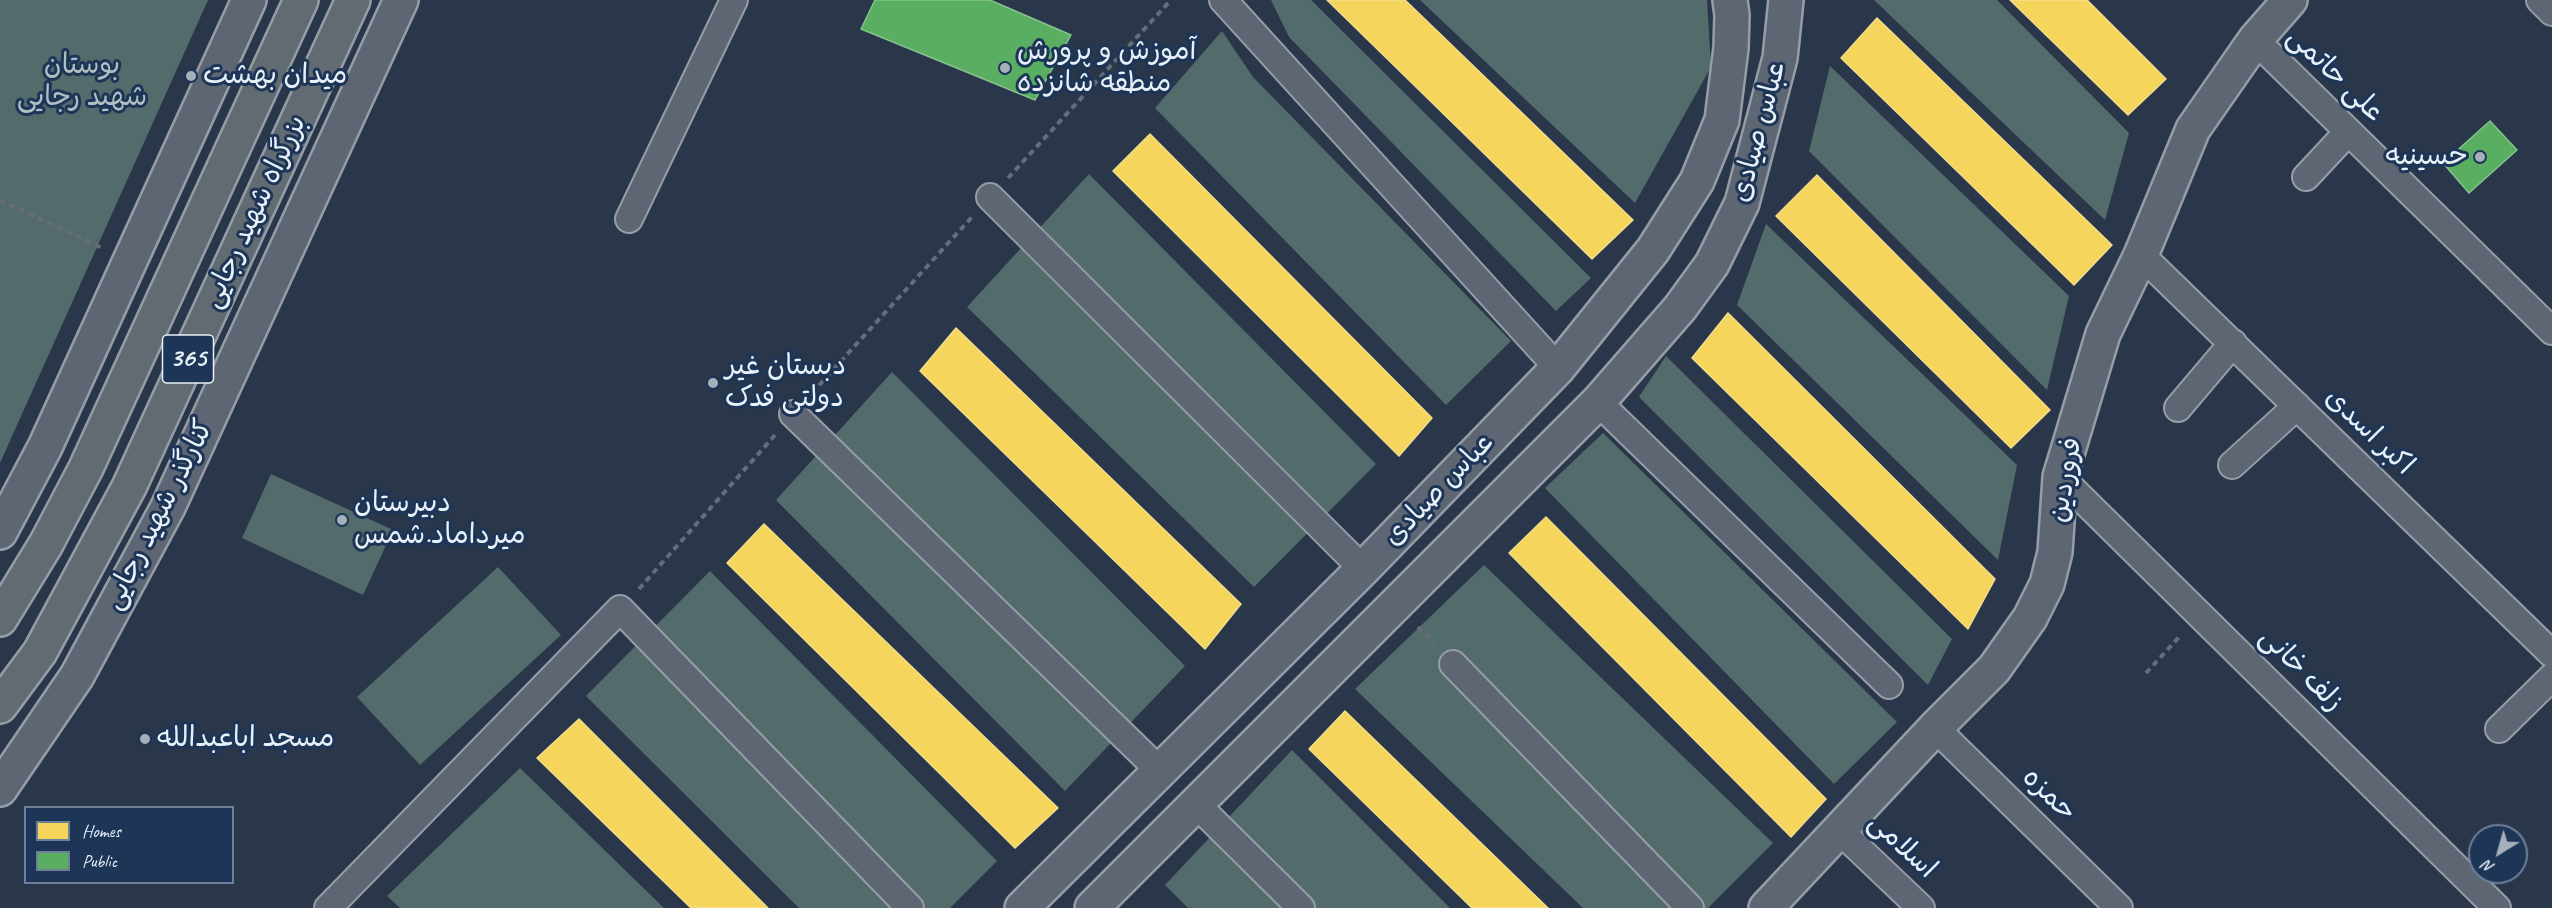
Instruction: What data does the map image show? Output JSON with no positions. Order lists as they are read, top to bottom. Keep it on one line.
{"streets":{"highway":["بزرگراه شهید رجایی","365"],"street":["علی حاتمی","عباس صیادی","اکبر اسدی","فروردین","کنارگذر شهید رجایی","زلف خانی","حمزه","اسلامی"]},"crossings":[["علی حاتمی","فروردین"],["اکبر اسدی","فروردین"],["فروردین","زلف خانی"],["فروردین","حمزه"],["فروردین","اسلامی"]],"parks":["بوستان شهید رجایی"],"places":["آموزش و پرورش منطقه شانزده","میدان بهشت","حسینیه","دبستان غیر دولتی فدک","دبیرستان میرداماد.شمس","مسجد اباعبدالله"],"legend":["Homes","Public"],"north":"bottom left"}
